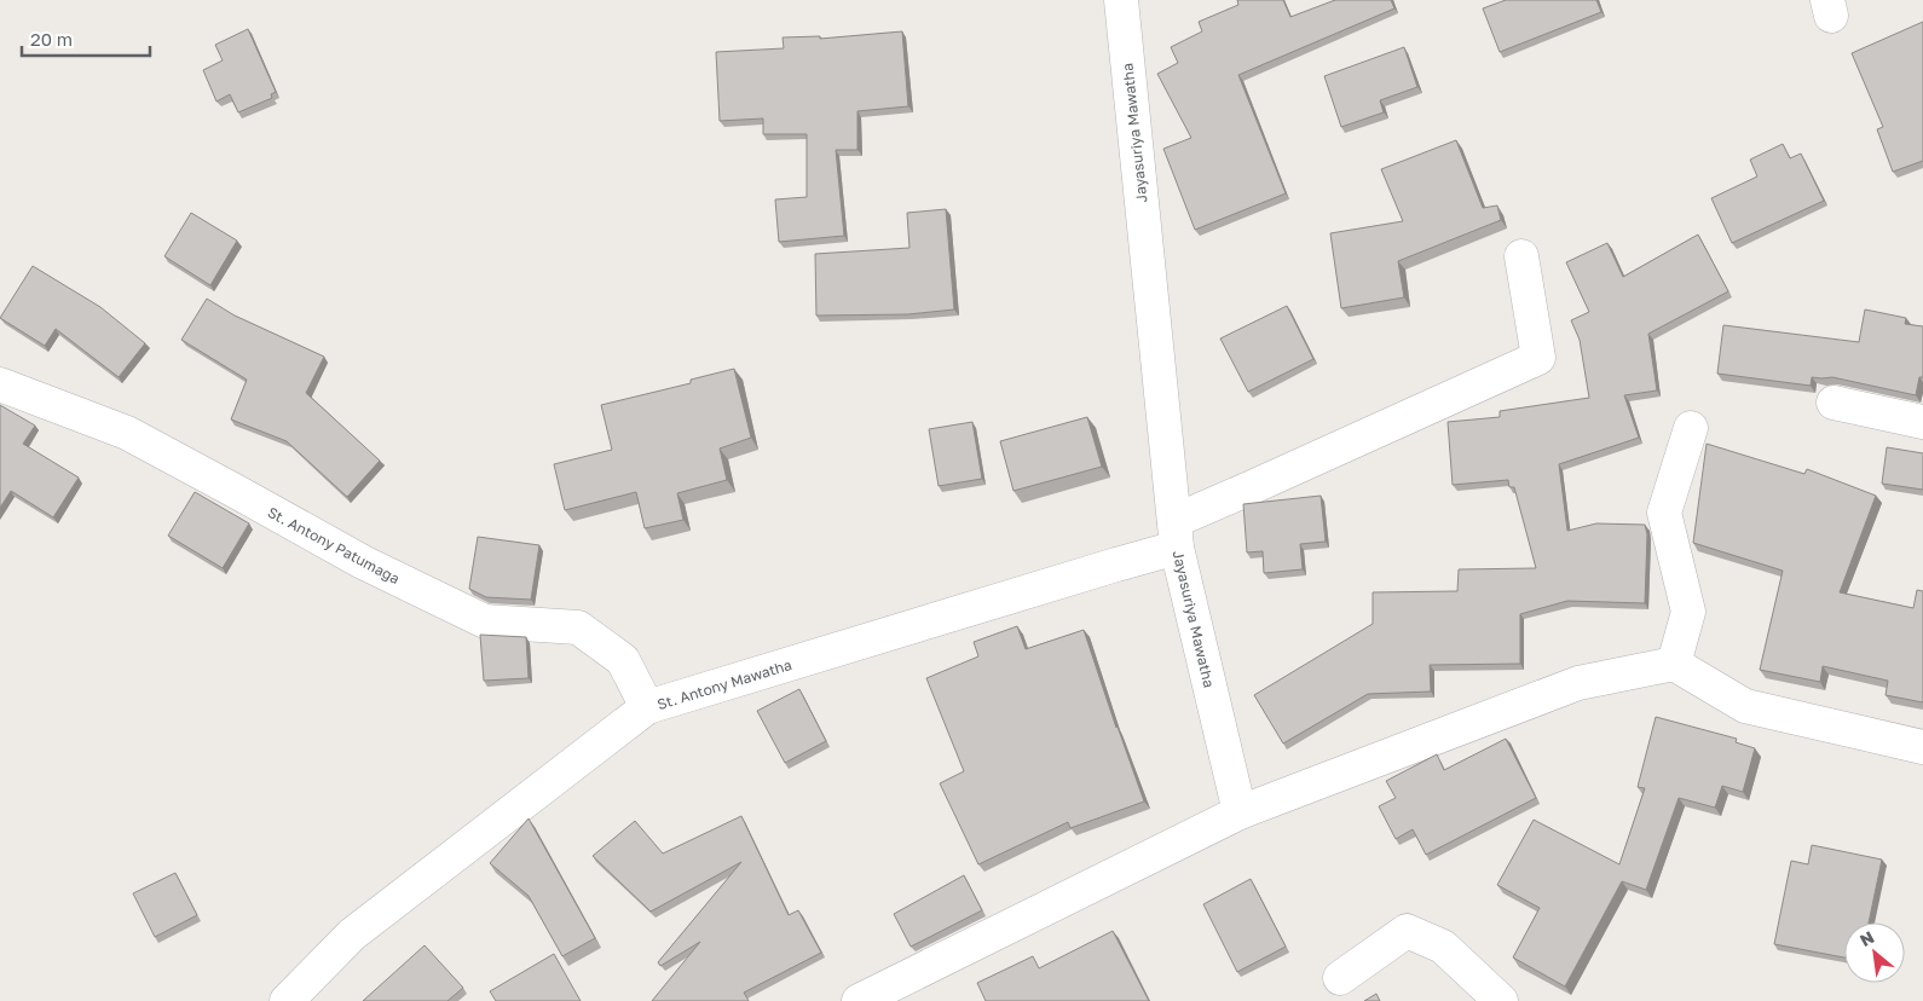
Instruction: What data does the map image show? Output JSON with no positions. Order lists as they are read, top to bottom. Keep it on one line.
{"streets":{"street":["Jayasuriya Mawatha","St. Antony Patumaga","St. Antony Mawatha"]},"crossings":[["Jayasuriya Mawatha","St. Antony Mawatha"],["St. Antony Patumaga","St. Antony Mawatha"]],"scale_bar":"20 m","north":"top left"}
